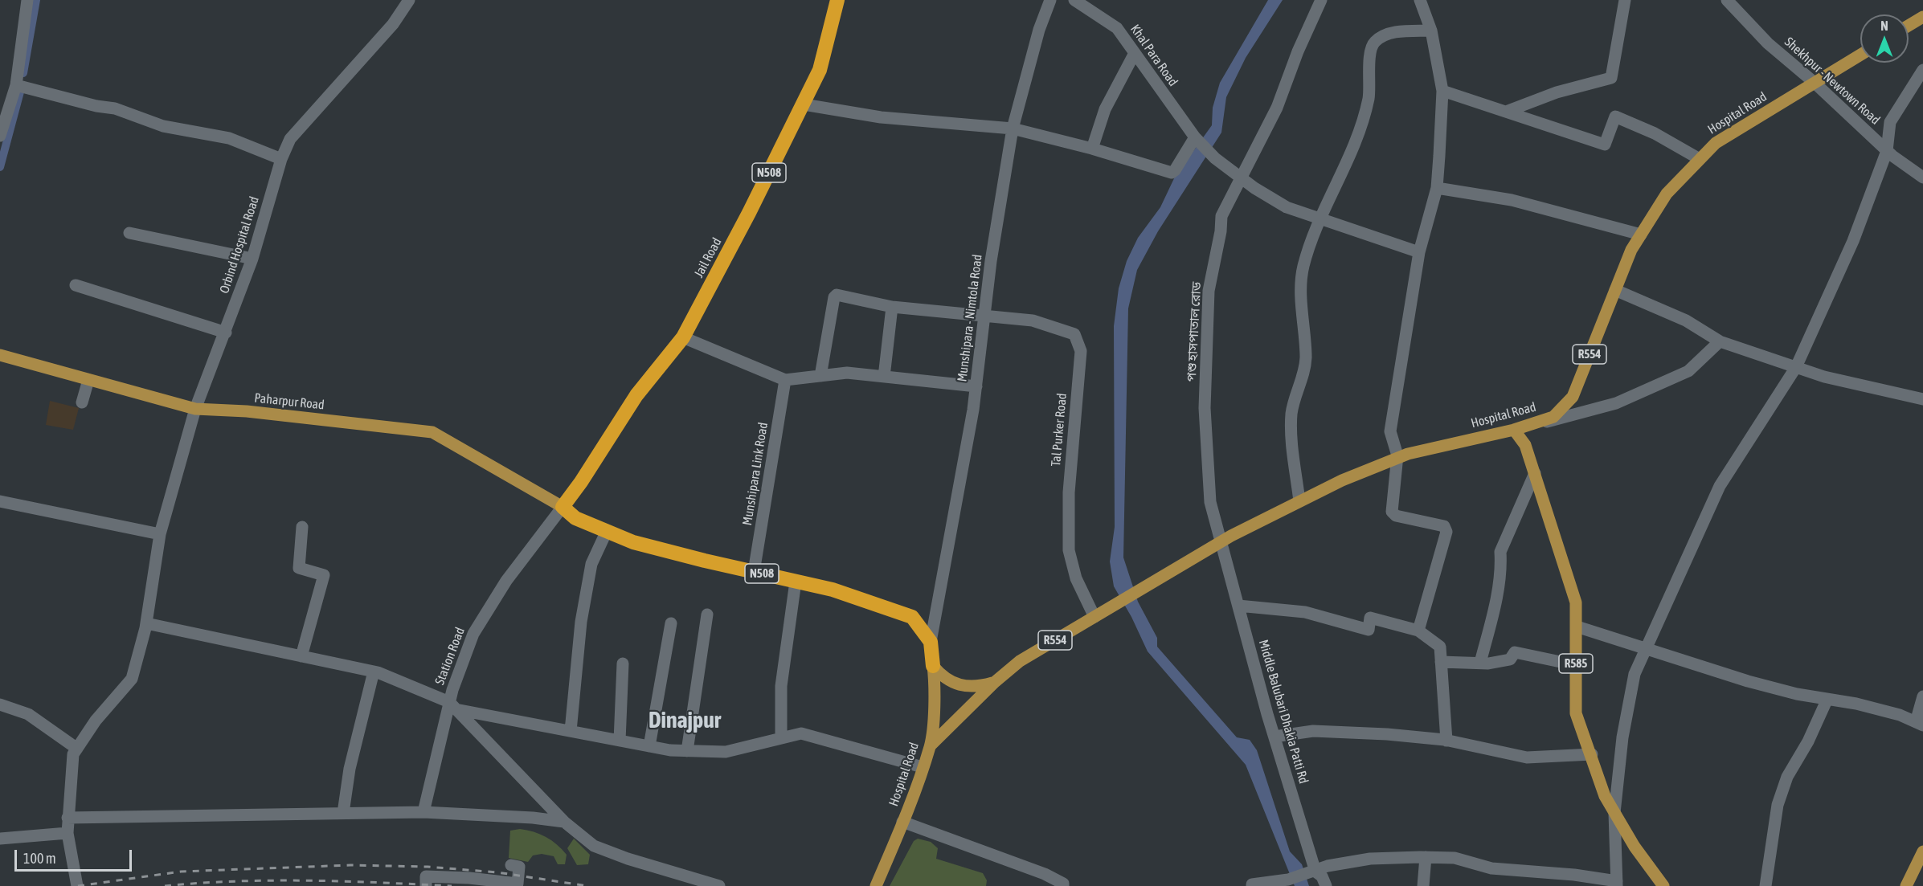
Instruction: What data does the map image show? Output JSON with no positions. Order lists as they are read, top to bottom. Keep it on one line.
{"streets":{"highway":["N508","Jail Road"],"main road":["Hospital Road","R554","Paharpur Road","R585"],"street":["Khal Para Road","Shekhpur - Newtown Road","Orbind Hospital Road","Munshipara - Nimtola Road","পশু হাসপাতাল রোড","Tal Purker Road","Munshipara Link Road","Station Road","Middle Balubari Dhakia Patti Rd"]},"crossings":[["Khal Para Road","পশু হাসপাতাল রোড"],["Shekhpur - Newtown Road","Hospital Road"],["Hospital Road","পশু হাসপাতাল রোড"],["Hospital Road","R554"],["Hospital Road","Tal Purker Road"],["Hospital Road","R585"],["Hospital Road","Middle Balubari Dhakia Patti Rd"],["N508","Jail Road"],["N508","Munshipara - Nimtola Road"],["N508","Paharpur Road"],["N508","Munshipara Link Road"],["N508","Station Road"],["Orbind Hospital Road","Paharpur Road"],["Jail Road","Paharpur Road"],["Jail Road","Station Road"],["Munshipara - Nimtola Road","Tal Purker Road"],["পশু হাসপাতাল রোড","Middle Balubari Dhakia Patti Rd"],["R554","Tal Purker Road"],["Paharpur Road","Station Road"]],"districts":["Dinajpur"],"scale_bar":"100 m","north":"top"}
